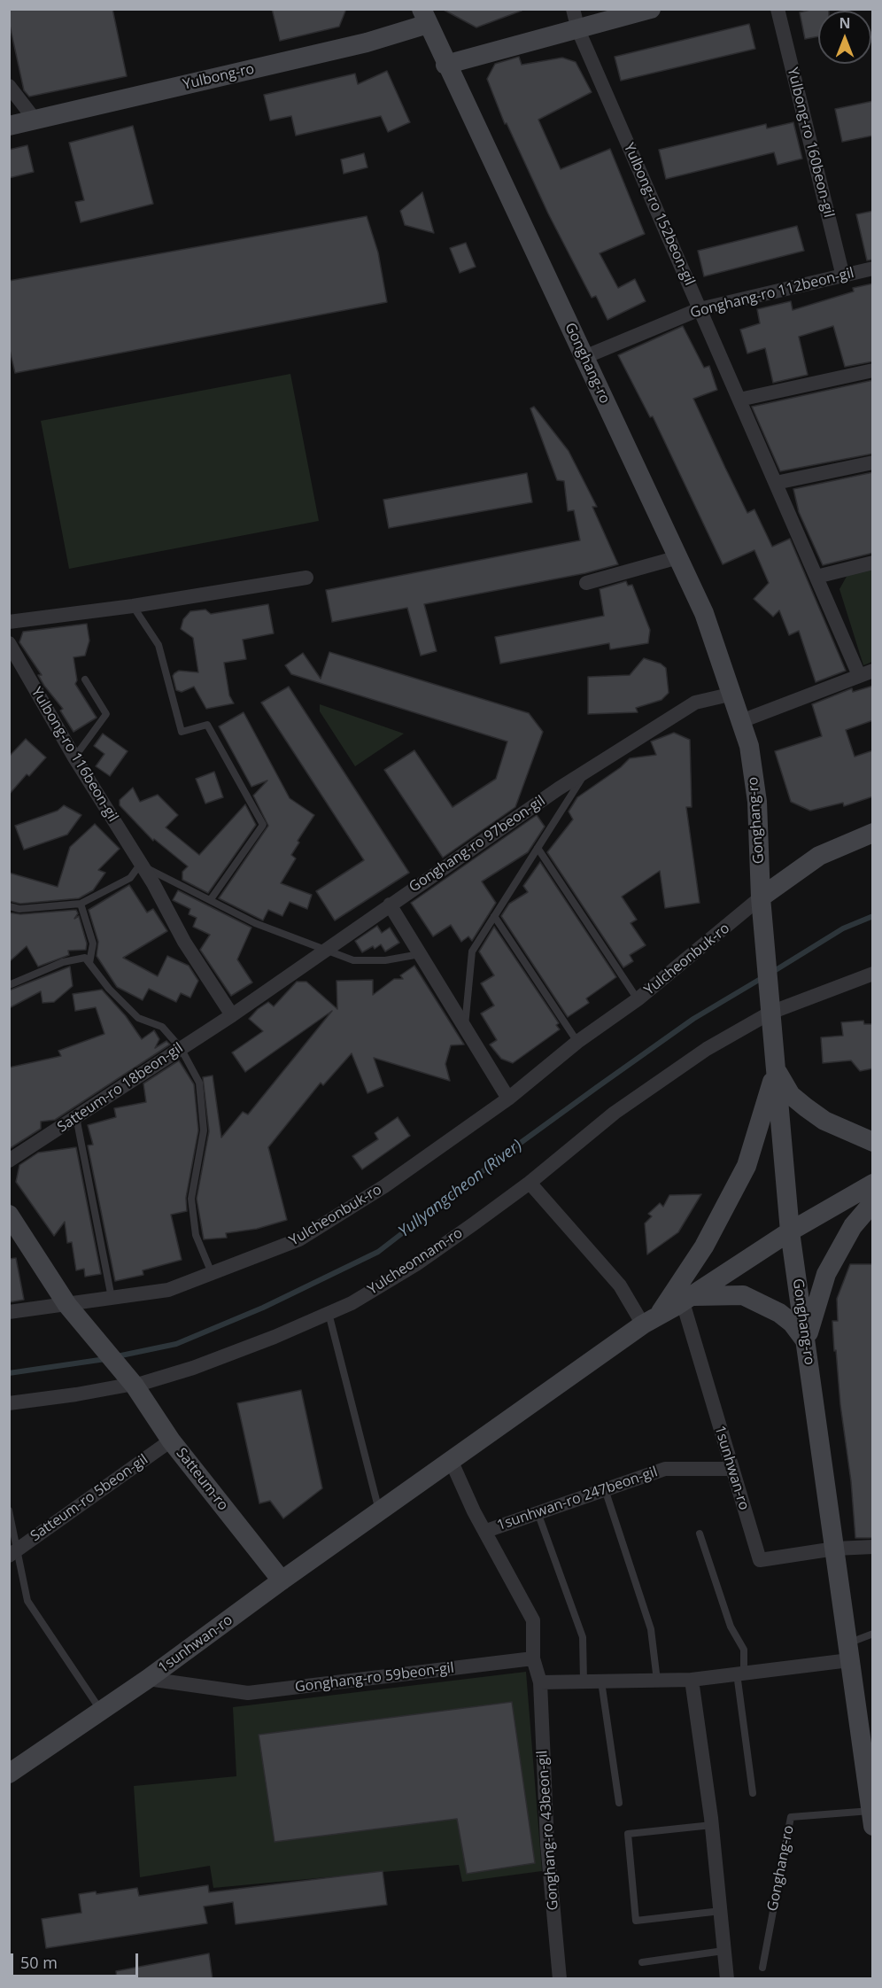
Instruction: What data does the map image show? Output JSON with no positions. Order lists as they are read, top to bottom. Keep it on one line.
{"streets":{"main road":["Yulbong-ro","Gonghang-ro","Yulcheonbuk-ro","1sunhwan-ro","Satteum-ro"],"street":["Yulbong-ro 160beon-gil","Yulbong-ro 152beon-gil","Gonghang-ro 112beon-gil","Yulbong-ro 116beon-gil","Gonghang-ro 97beon-gil","Satteum-ro 18beon-gil","Yulcheonnam-ro","Satteum-ro 5beon-gil","1sunhwan-ro 247beon-gil","Gonghang-ro 59beon-gil","Gonghang-ro 43beon-gil"]},"crossings":[["Yulbong-ro","Gonghang-ro"],["Yulbong-ro 160beon-gil","Gonghang-ro 112beon-gil"],["Yulbong-ro 152beon-gil","Gonghang-ro 112beon-gil"],["Gonghang-ro 112beon-gil","Gonghang-ro"],["Gonghang-ro","Gonghang-ro 97beon-gil"],["Gonghang-ro","Yulcheonbuk-ro"],["Gonghang-ro","Yulcheonnam-ro"],["Gonghang-ro","1sunhwan-ro"],["Yulbong-ro 116beon-gil","Gonghang-ro 97beon-gil"],["Yulbong-ro 116beon-gil","Satteum-ro 18beon-gil"],["Gonghang-ro 97beon-gil","Satteum-ro 18beon-gil"],["Yulcheonbuk-ro","Satteum-ro"],["Yulcheonnam-ro","Satteum-ro"],["1sunhwan-ro","Satteum-ro"],["1sunhwan-ro","1sunhwan-ro 247beon-gil"],["1sunhwan-ro","Gonghang-ro 59beon-gil"],["Satteum-ro","Satteum-ro 5beon-gil"],["1sunhwan-ro 247beon-gil","Gonghang-ro 59beon-gil"]],"water":["Yullyangcheon (River)"],"scale_bar":"50 m","north":"top"}
